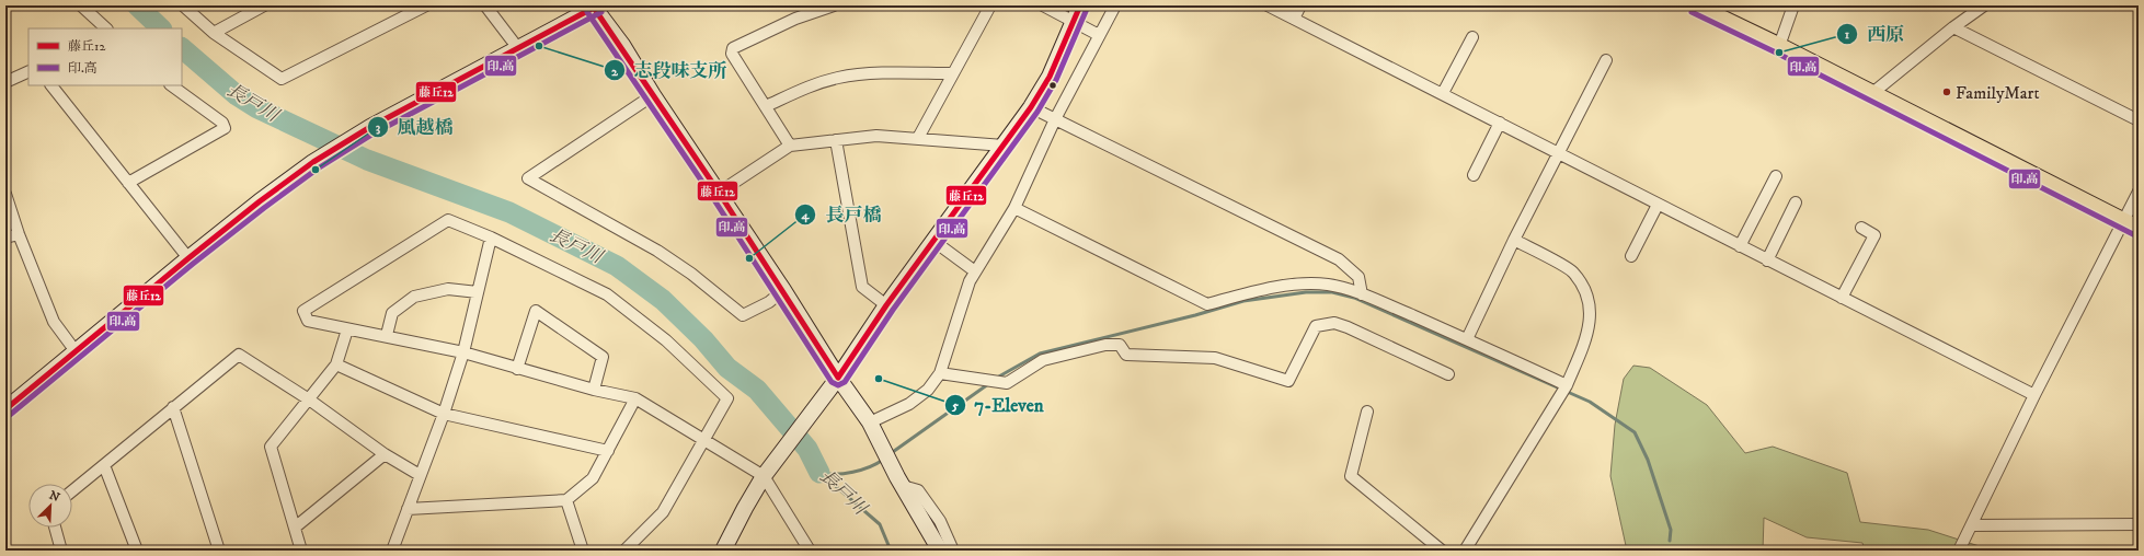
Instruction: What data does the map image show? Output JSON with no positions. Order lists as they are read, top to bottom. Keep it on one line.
{"water":["長戸川"],"places":["志段味支所","西原","FamilyMart","風越橋","長戸橋","7-Eleven"],"lines":["transit line 藤丘12","transit line 印.高"],"legend":["藤丘12","印.高"],"north":"top right"}
